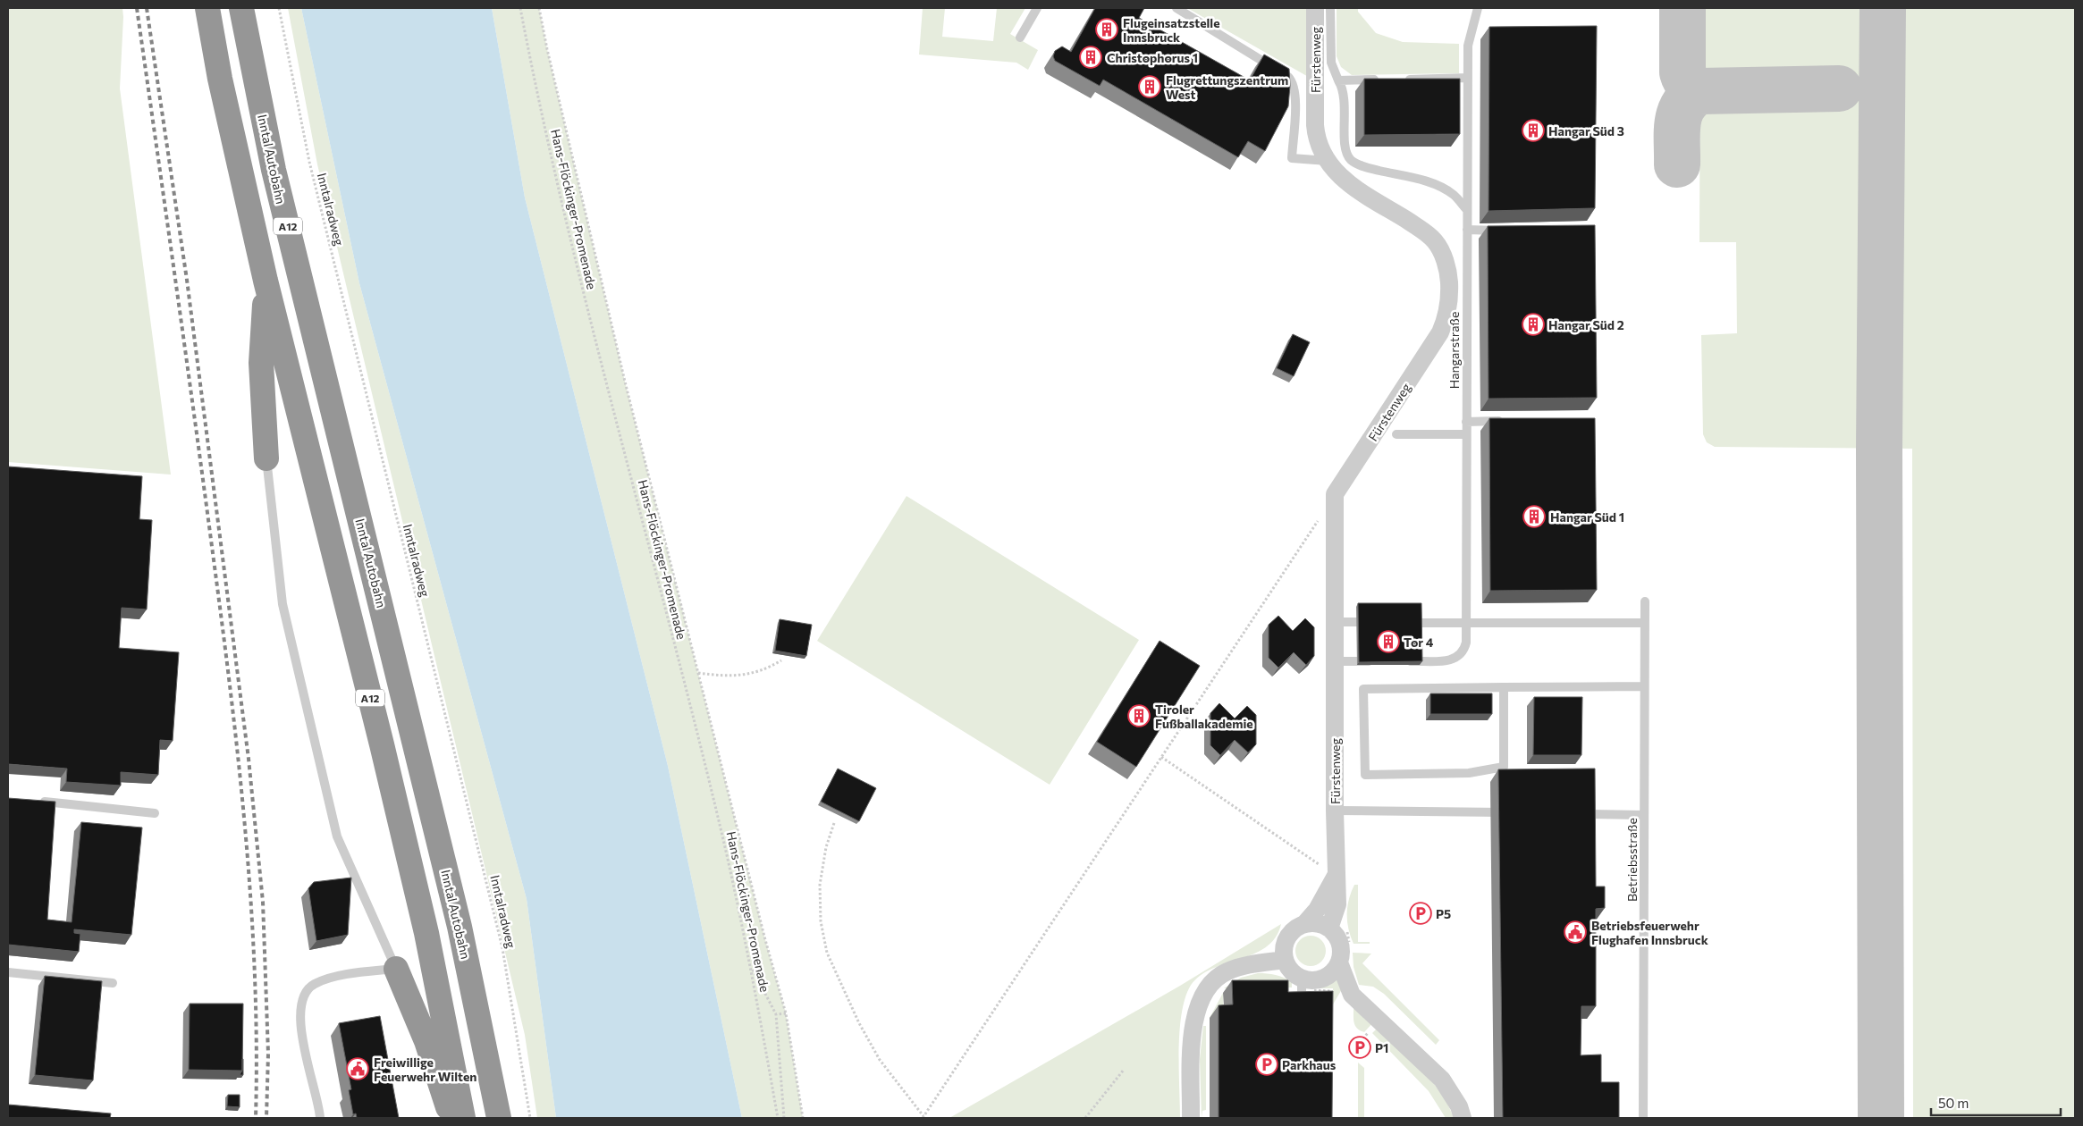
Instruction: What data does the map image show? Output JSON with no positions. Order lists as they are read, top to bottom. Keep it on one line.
{"streets":{"highway":["Inntal Autobahn","A12"],"street":["Fürstenweg"],"lane":["Hangarstraße","Betriebsstraße"],"path":["Inntalradweg","Hans-Flöckinger-Promenade"]},"places":{"building":["Flugeinsatzstelle Innsbruck","Christophorus 1","Flugrettungszentrum West","Hangar Süd 3","Hangar Süd 2","Hangar Süd 1","Tor 4","Tiroler Fußballakademie"],"parking":["P5","P1","Parkhaus"],"public building":["Betriebsfeuerwehr Flughafen Innsbruck","Freiwillige Feuerwehr Wilten"]},"scale_bar":"50 m"}
